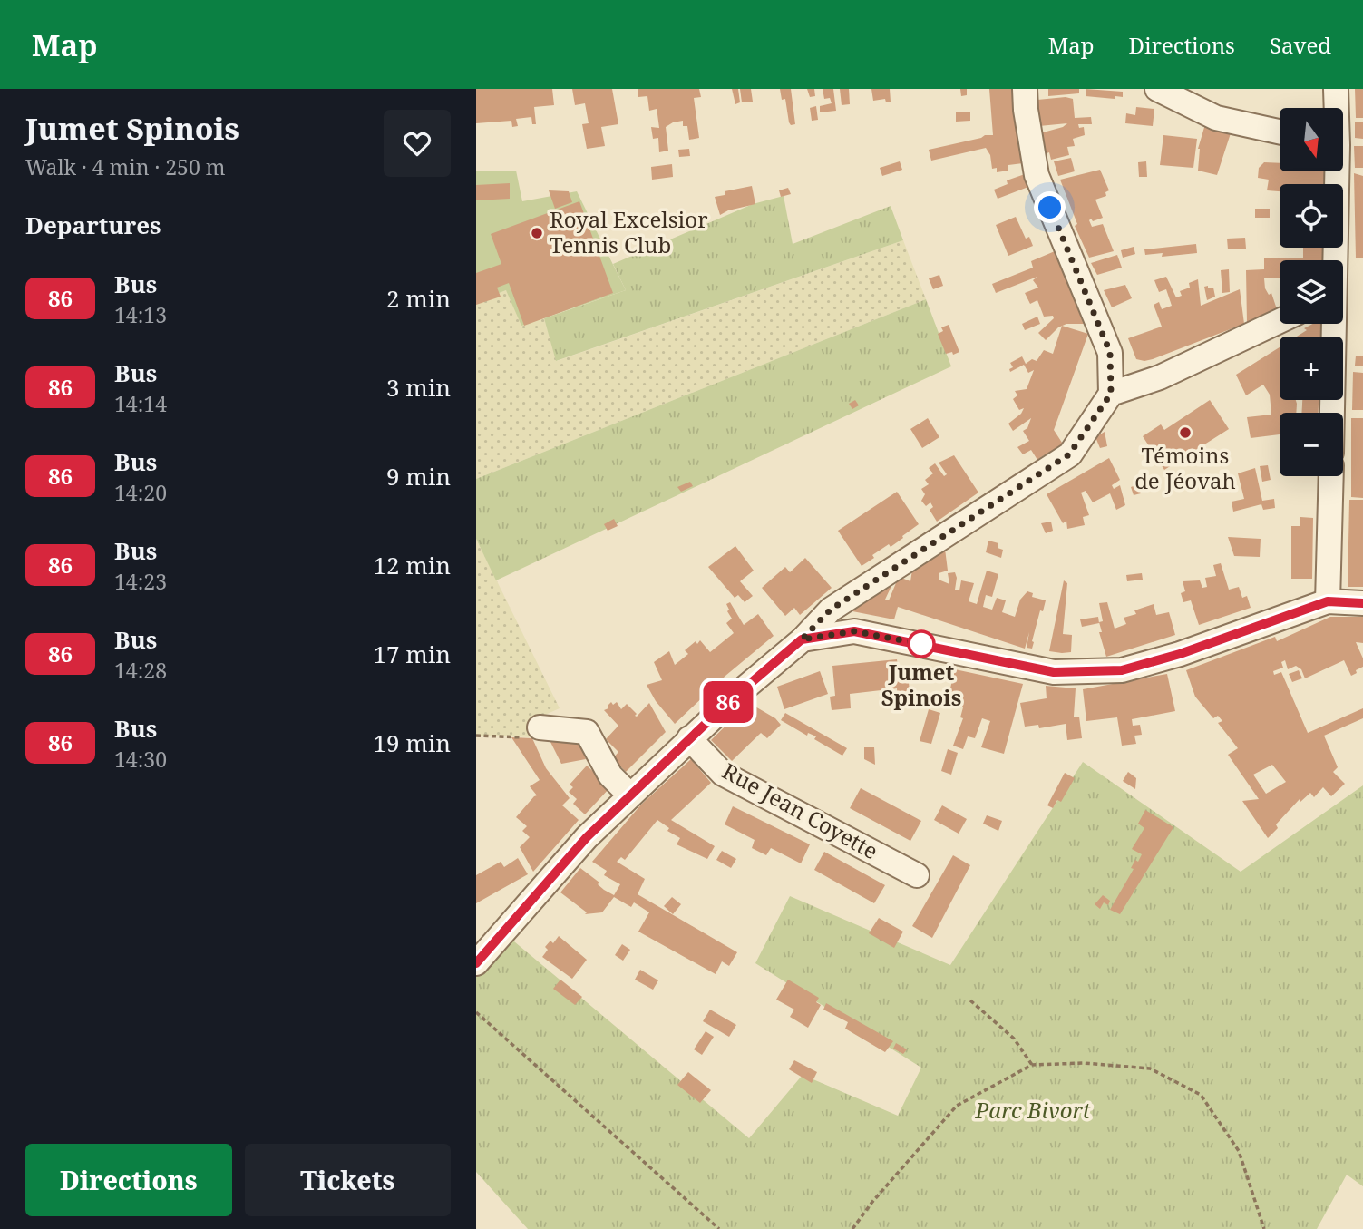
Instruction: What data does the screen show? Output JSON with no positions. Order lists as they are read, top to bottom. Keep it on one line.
{"streets":{"street":["Rue Jean Coyette"]},"parks":["Parc Bivort"],"places":["Royal Excelsior Tennis Club","Témoins de Jéovah","Jumet Spinois"],"lines":["bus line 86"],"north":"bottom","page":{"header":"Map","nav":["Map","Directions","Saved"],"heading":[["Jumet Spinois","Walk · 4 min · 250 m"],"Departures"],"on_map":"86","map_buttons":["+","−"],"list":[{"mark":"86","name":"Bus","note":"14:13","value":"2 min"},{"mark":"86","name":"Bus","note":"14:14","value":"3 min"},{"mark":"86","name":"Bus","note":"14:20","value":"9 min"},{"mark":"86","name":"Bus","note":"14:23","value":"12 min"},{"mark":"86","name":"Bus","note":"14:28","value":"17 min"},{"mark":"86","name":"Bus","note":"14:30","value":"19 min"}],"buttons":["Directions","Tickets"]}}
